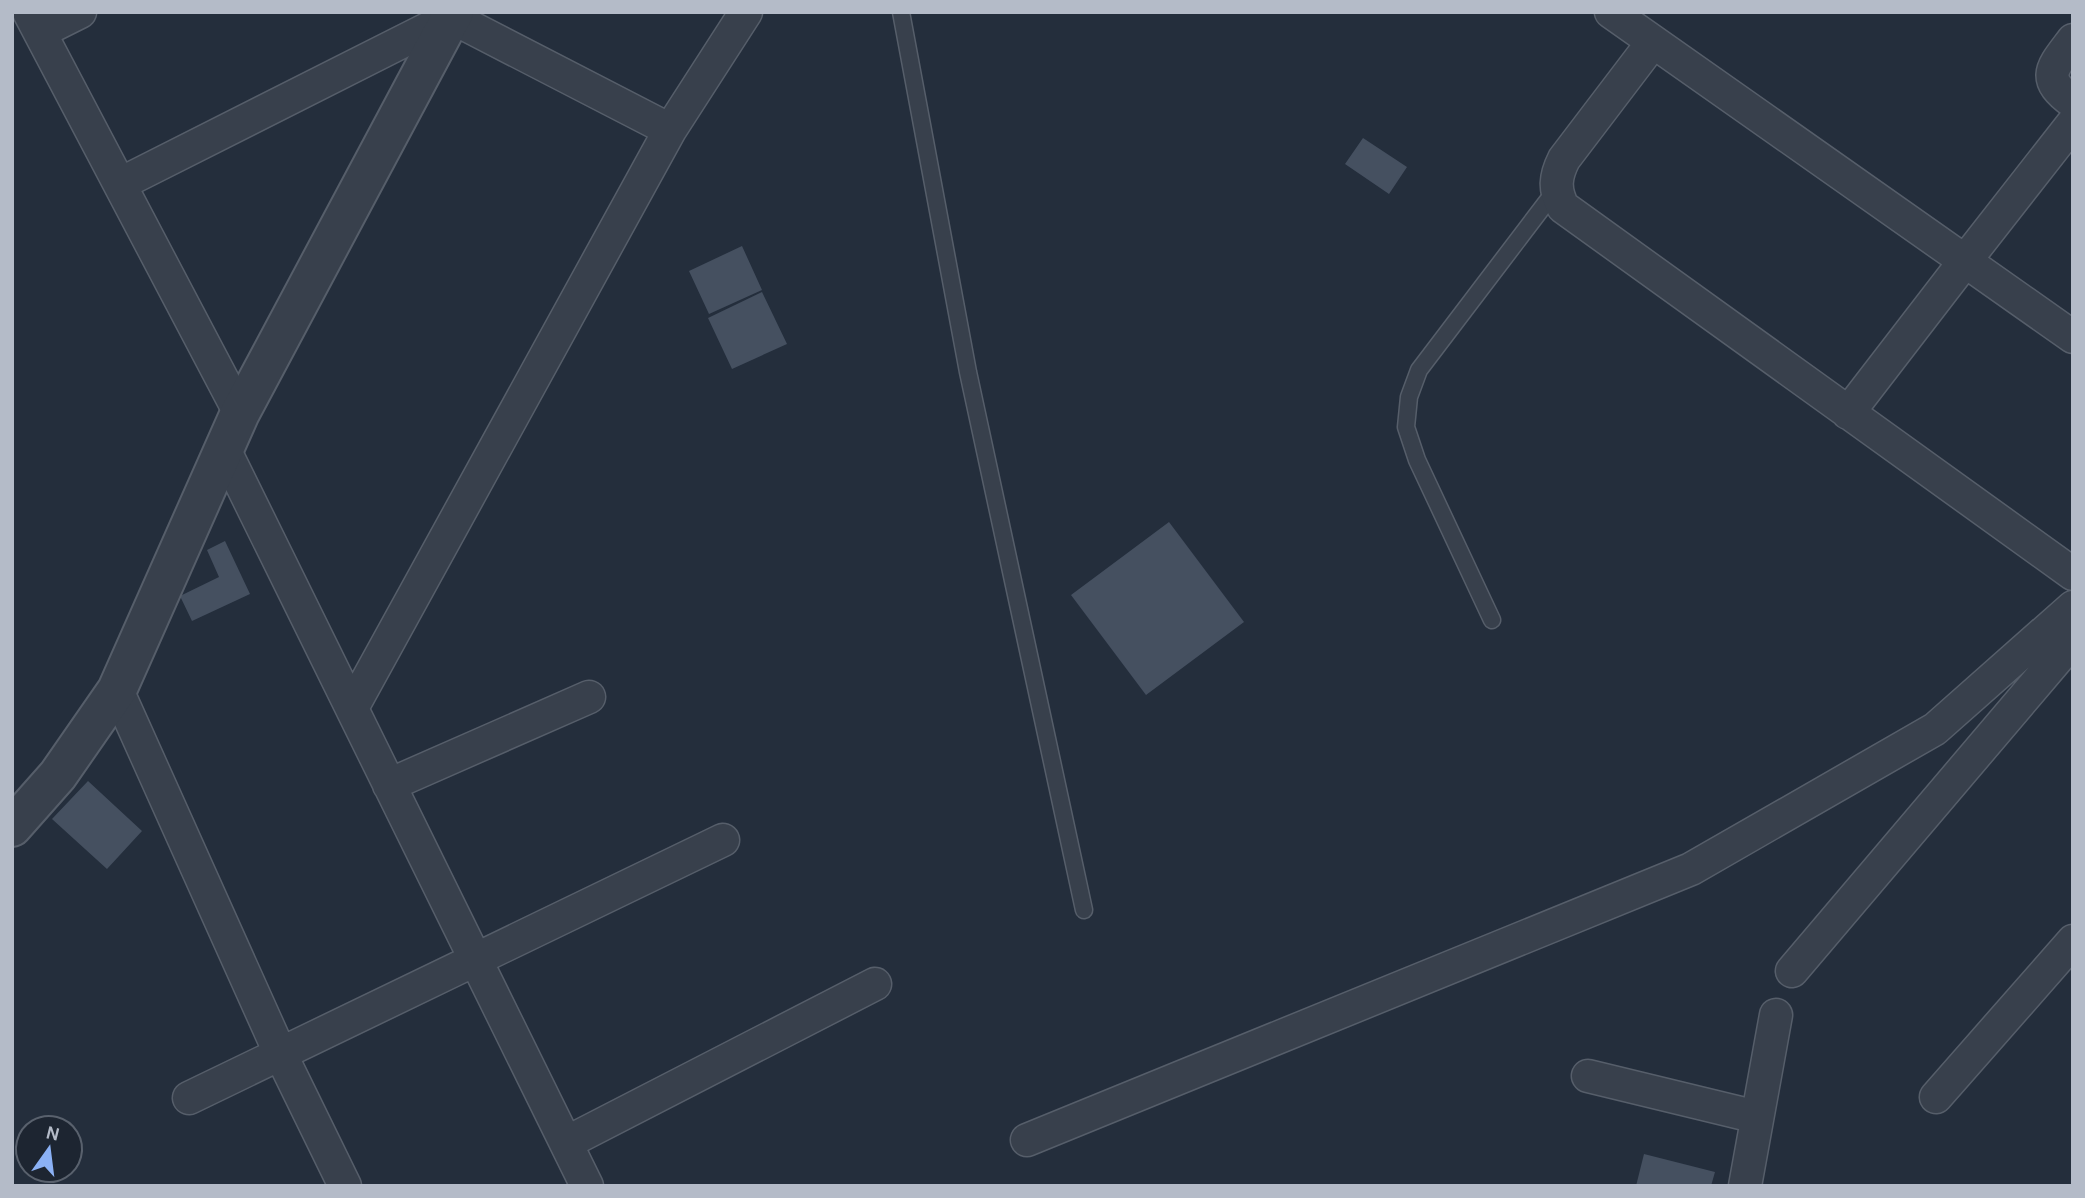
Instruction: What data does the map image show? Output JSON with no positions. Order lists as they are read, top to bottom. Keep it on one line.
{"north":"top"}
